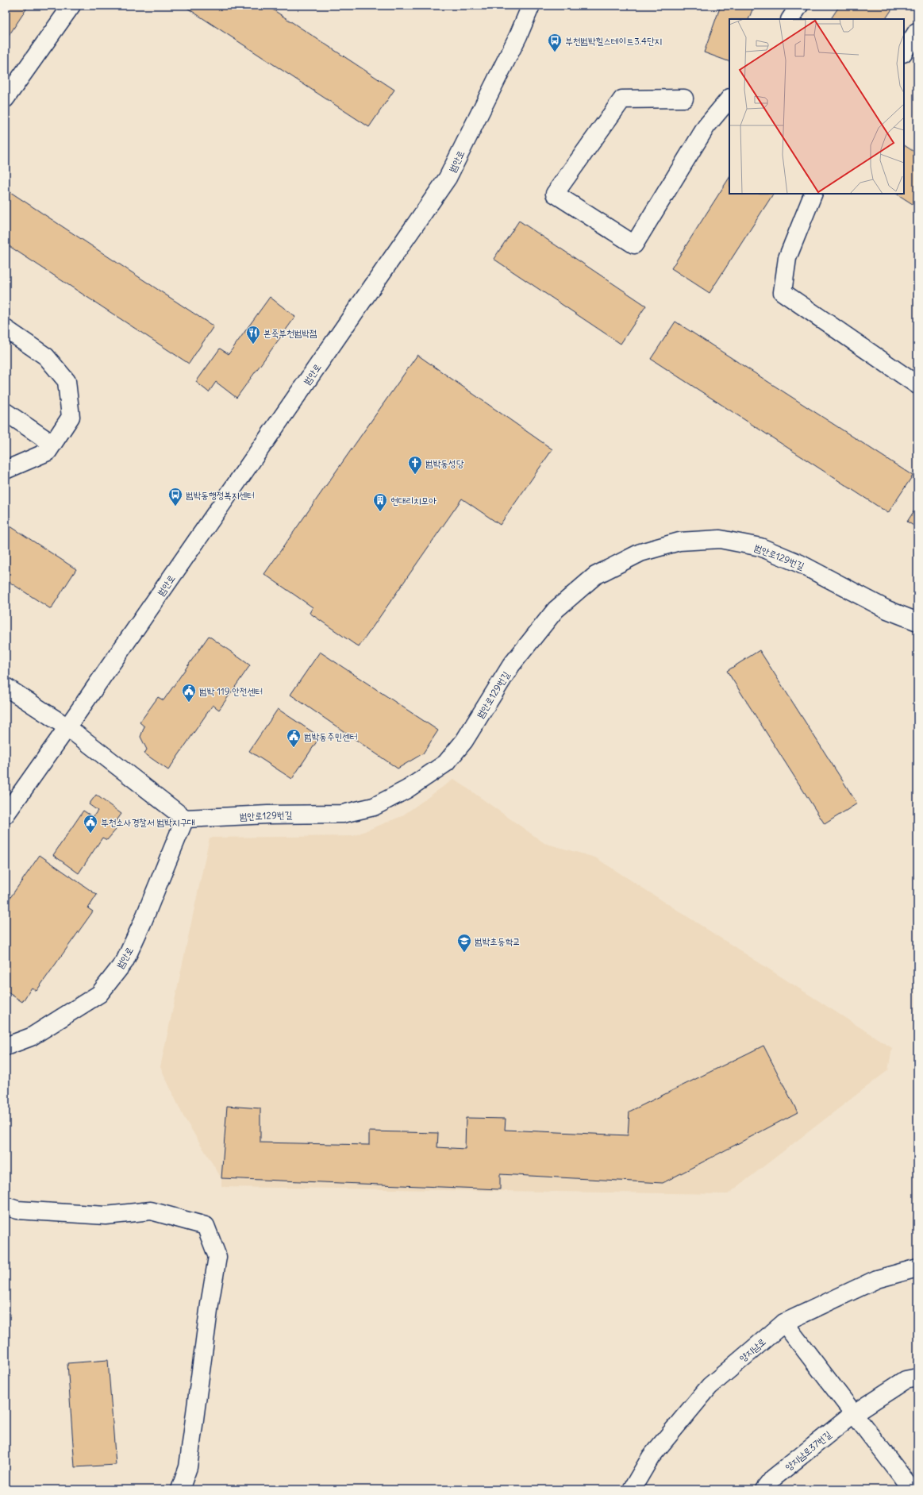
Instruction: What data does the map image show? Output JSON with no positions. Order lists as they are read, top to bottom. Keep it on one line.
{"streets":{"street":["범안로","범안로129번길","양지남로","양지남로37번길"]},"crossings":[["범안로","범안로129번길"]],"places":{"bus stop":["부천범박힐스테이트3.4단지","범박동행정복지센터"],"restaurant":["본죽부천범박점"],"church":["범박동성당"],"building":["현대리치모아"],"public building":["범박 119 안전센터","범박동주민센터","부천소사경찰서 범박지구대"],"school or university":["범박초등학교"]}}
